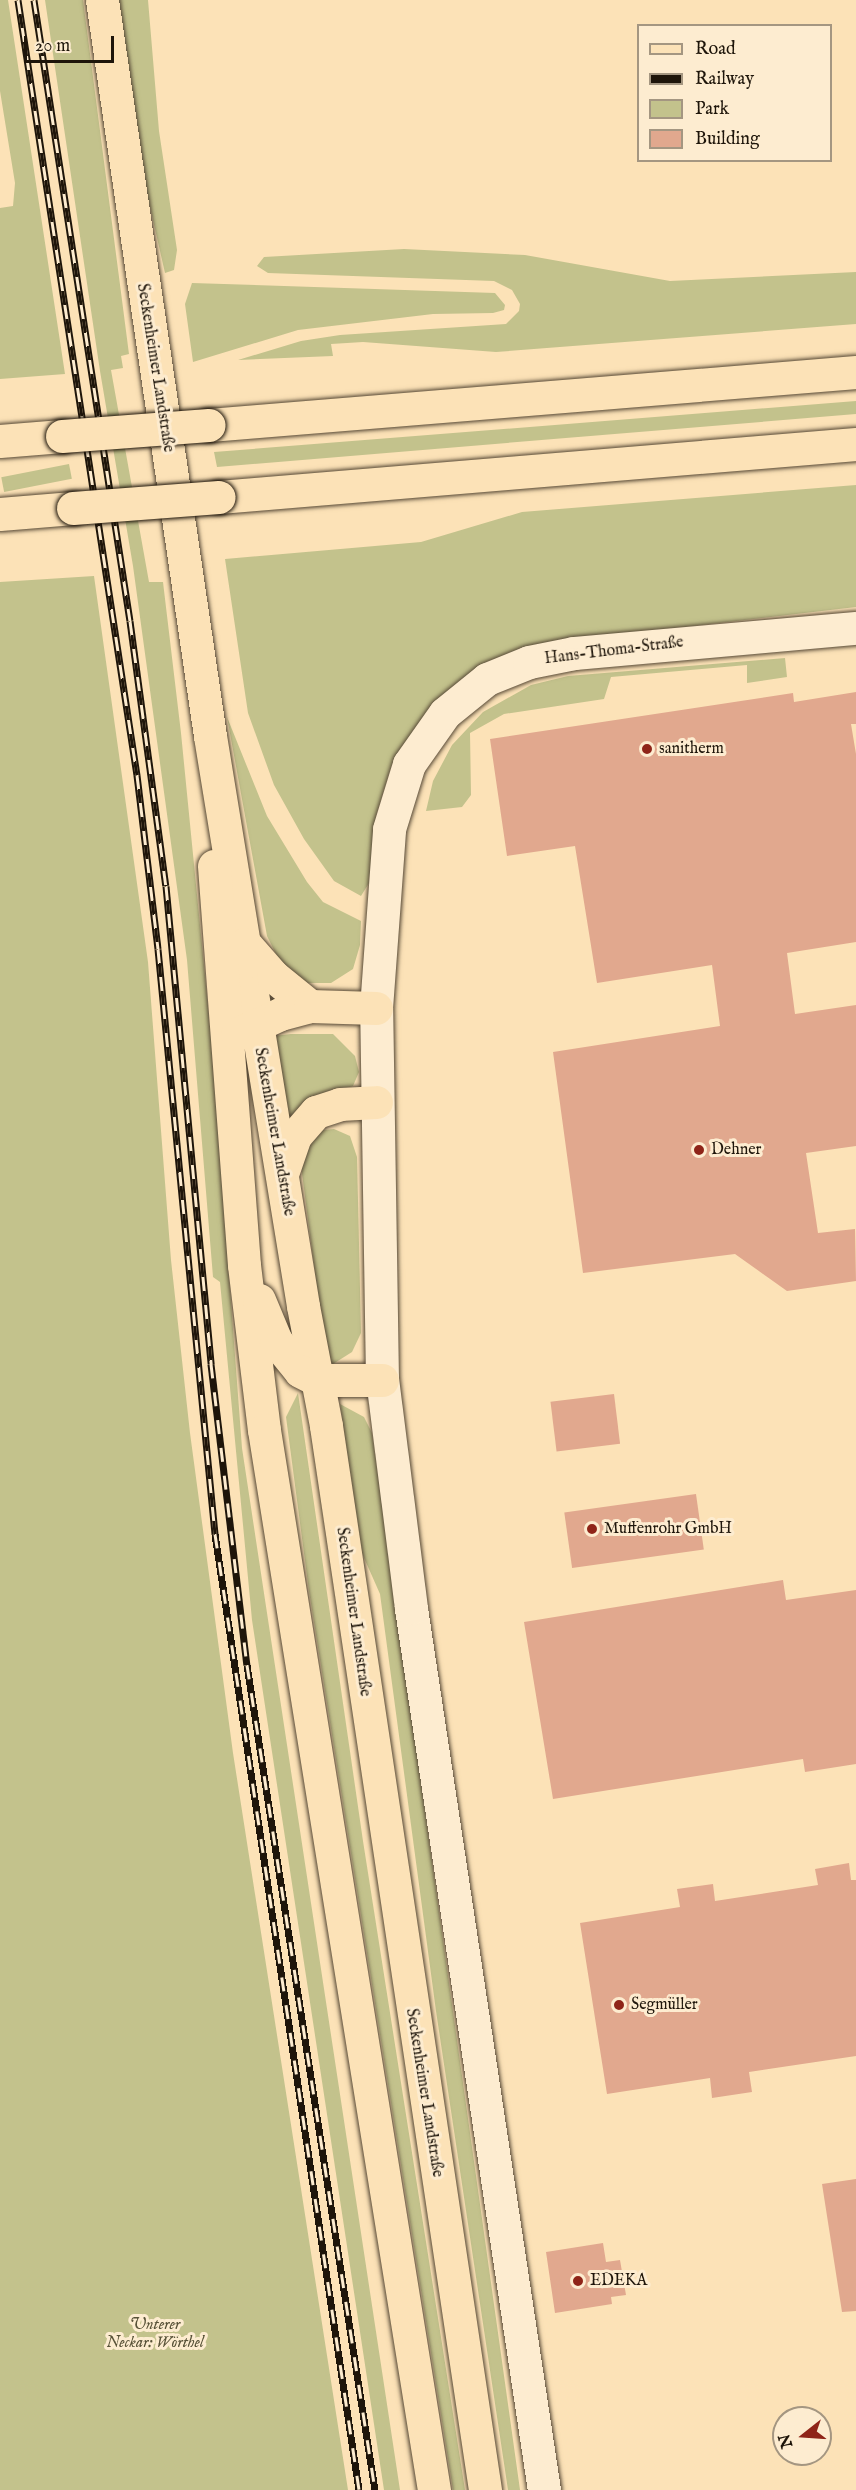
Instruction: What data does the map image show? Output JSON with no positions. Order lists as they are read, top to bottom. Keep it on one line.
{"streets":{"main road":["Seckenheimer Landstraße"],"street":["Hans-Thoma-Straße"]},"parks":["Unterer Neckar: Wörthel"],"places":["sanitherm","Dehner","Muffenrohr GmbH","Segmüller","EDEKA"],"legend":["Road","Railway","Park","Building"],"scale_bar":"20 m","north":"left"}
